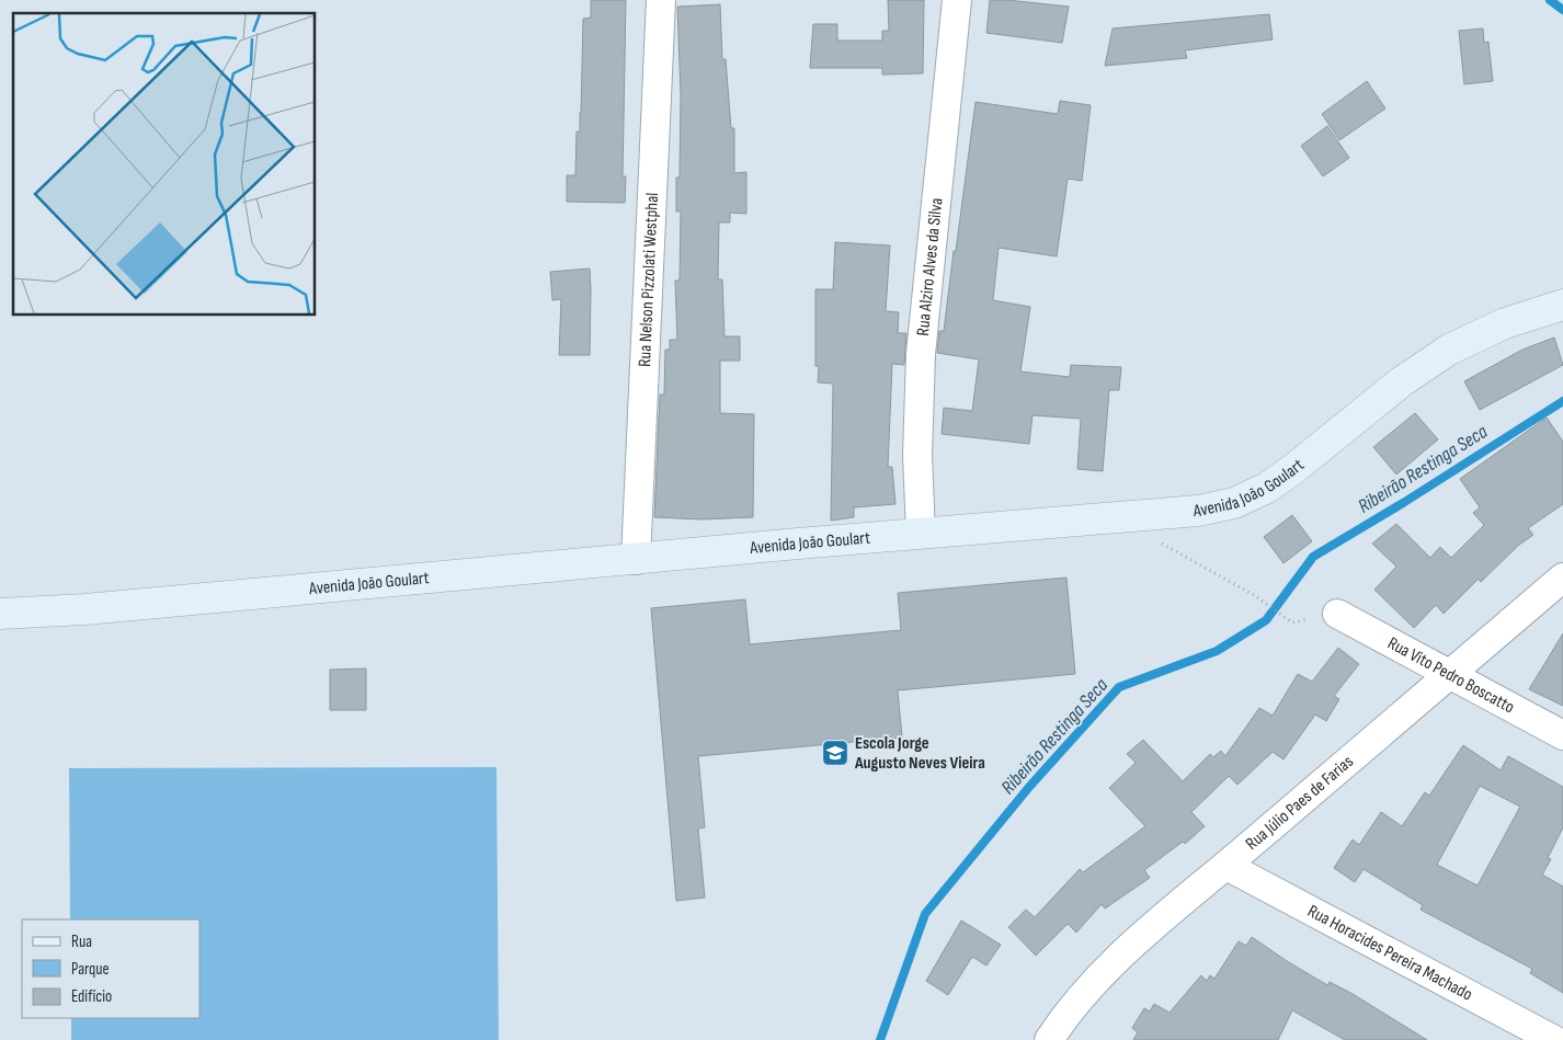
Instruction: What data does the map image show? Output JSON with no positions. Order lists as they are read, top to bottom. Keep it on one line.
{"streets":{"main road":["Avenida João Goulart"],"street":["Rua Alziro Alves da Silva","Rua Nelson Pizzolati Westphal","Rua Vito Pedro Boscatto","Rua Júlio Paes de Farias","Rua Horacides Pereira Machado"]},"crossings":[["Rua Alziro Alves da Silva","Avenida João Goulart"],["Rua Nelson Pizzolati Westphal","Avenida João Goulart"],["Rua Vito Pedro Boscatto","Rua Júlio Paes de Farias"],["Rua Júlio Paes de Farias","Rua Horacides Pereira Machado"]],"water":["Ribeirão Restinga Seca"],"places":{"school or university":["Escola Jorge Augusto Neves Vieira"]},"legend":["Rua","Parque","Edifício"]}
